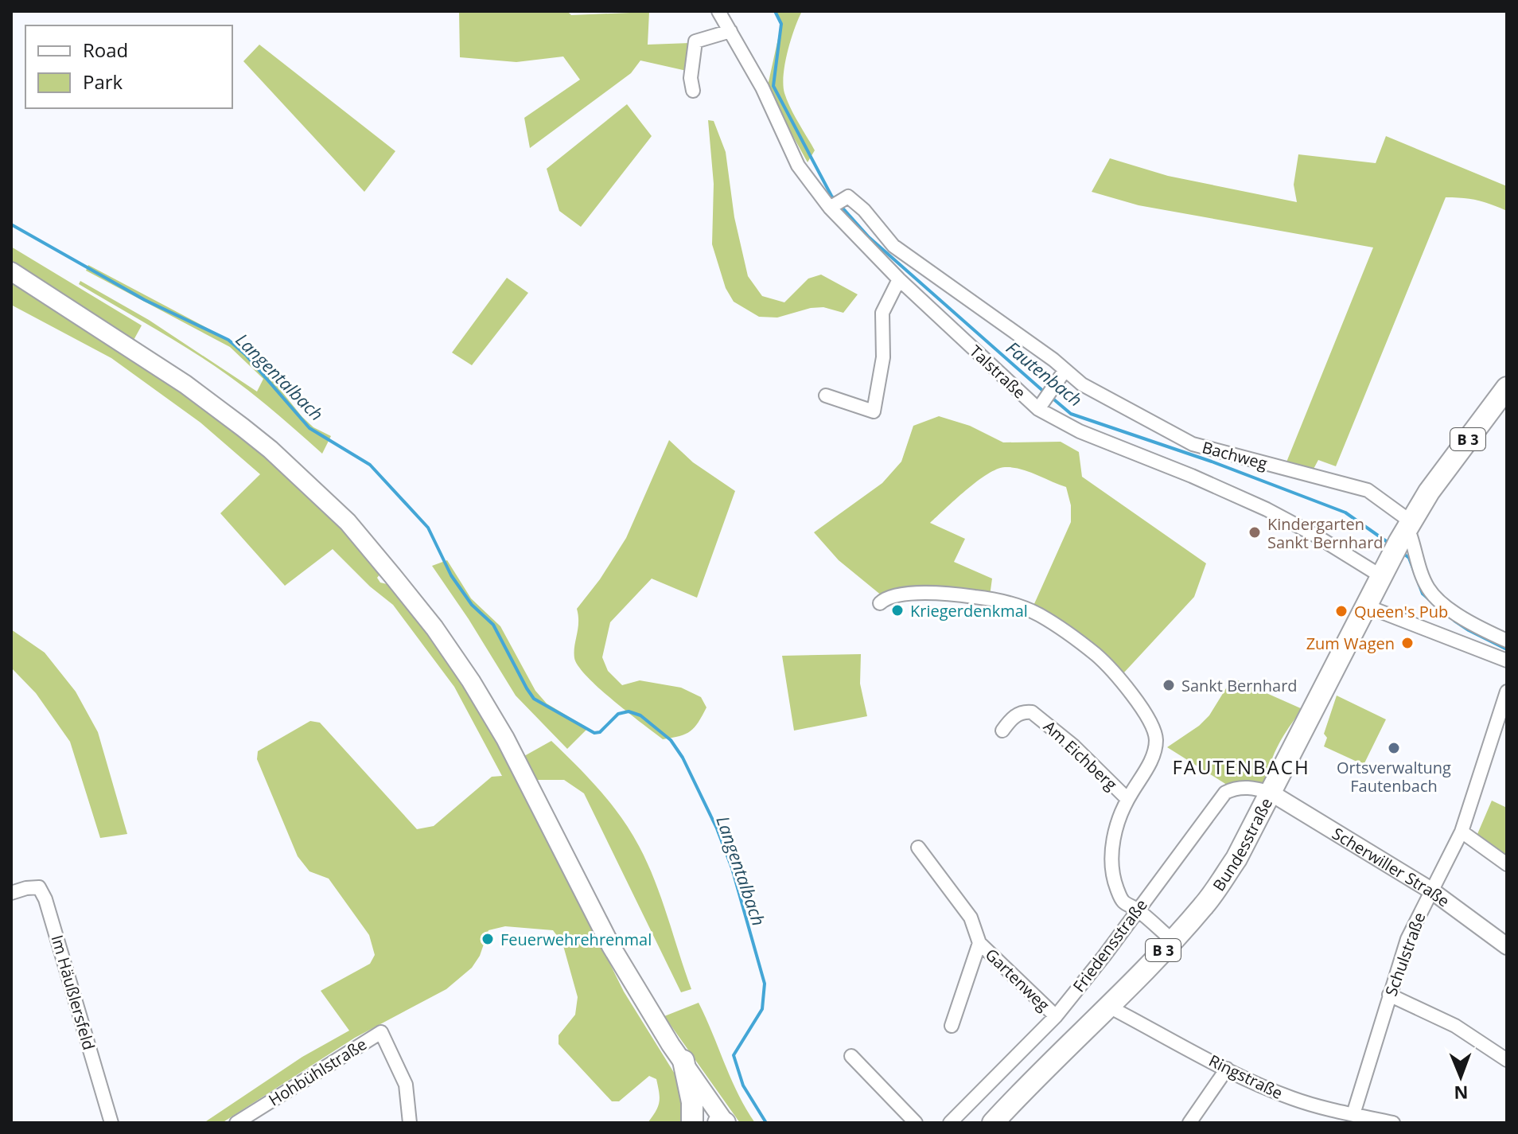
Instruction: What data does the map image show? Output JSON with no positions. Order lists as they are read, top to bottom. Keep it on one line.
{"streets":{"main road":["B 3","Bundesstraße"],"street":["Talstraße","Bachweg","Am Eichberg","Scherwiller Straße","Friedensstraße","Schulstraße","Gartenweg","Im Häußlersfeld","Hohbühlstraße","Ringstraße"]},"crossings":[["Talstraße","Bachweg"],["Talstraße","Bundesstraße"],["Bachweg","Bundesstraße"],["Am Eichberg","Bundesstraße"],["Am Eichberg","Friedensstraße"],["Bundesstraße","Scherwiller Straße"],["Bundesstraße","Friedensstraße"],["Bundesstraße","Ringstraße"],["Scherwiller Straße","Friedensstraße"],["Scherwiller Straße","Schulstraße"],["Friedensstraße","Gartenweg"],["Schulstraße","Ringstraße"]],"districts":["FAUTENBACH"],"water":["Fautenbach","Langentalbach"],"places":["Kindergarten Sankt Bernhard","Kriegerdenkmal","Queen's Pub","Zum Wagen","Sankt Bernhard","Ortsverwaltung Fautenbach","Feuerwehrehrenmal"],"legend":["Road","Park"],"north":"bottom"}
